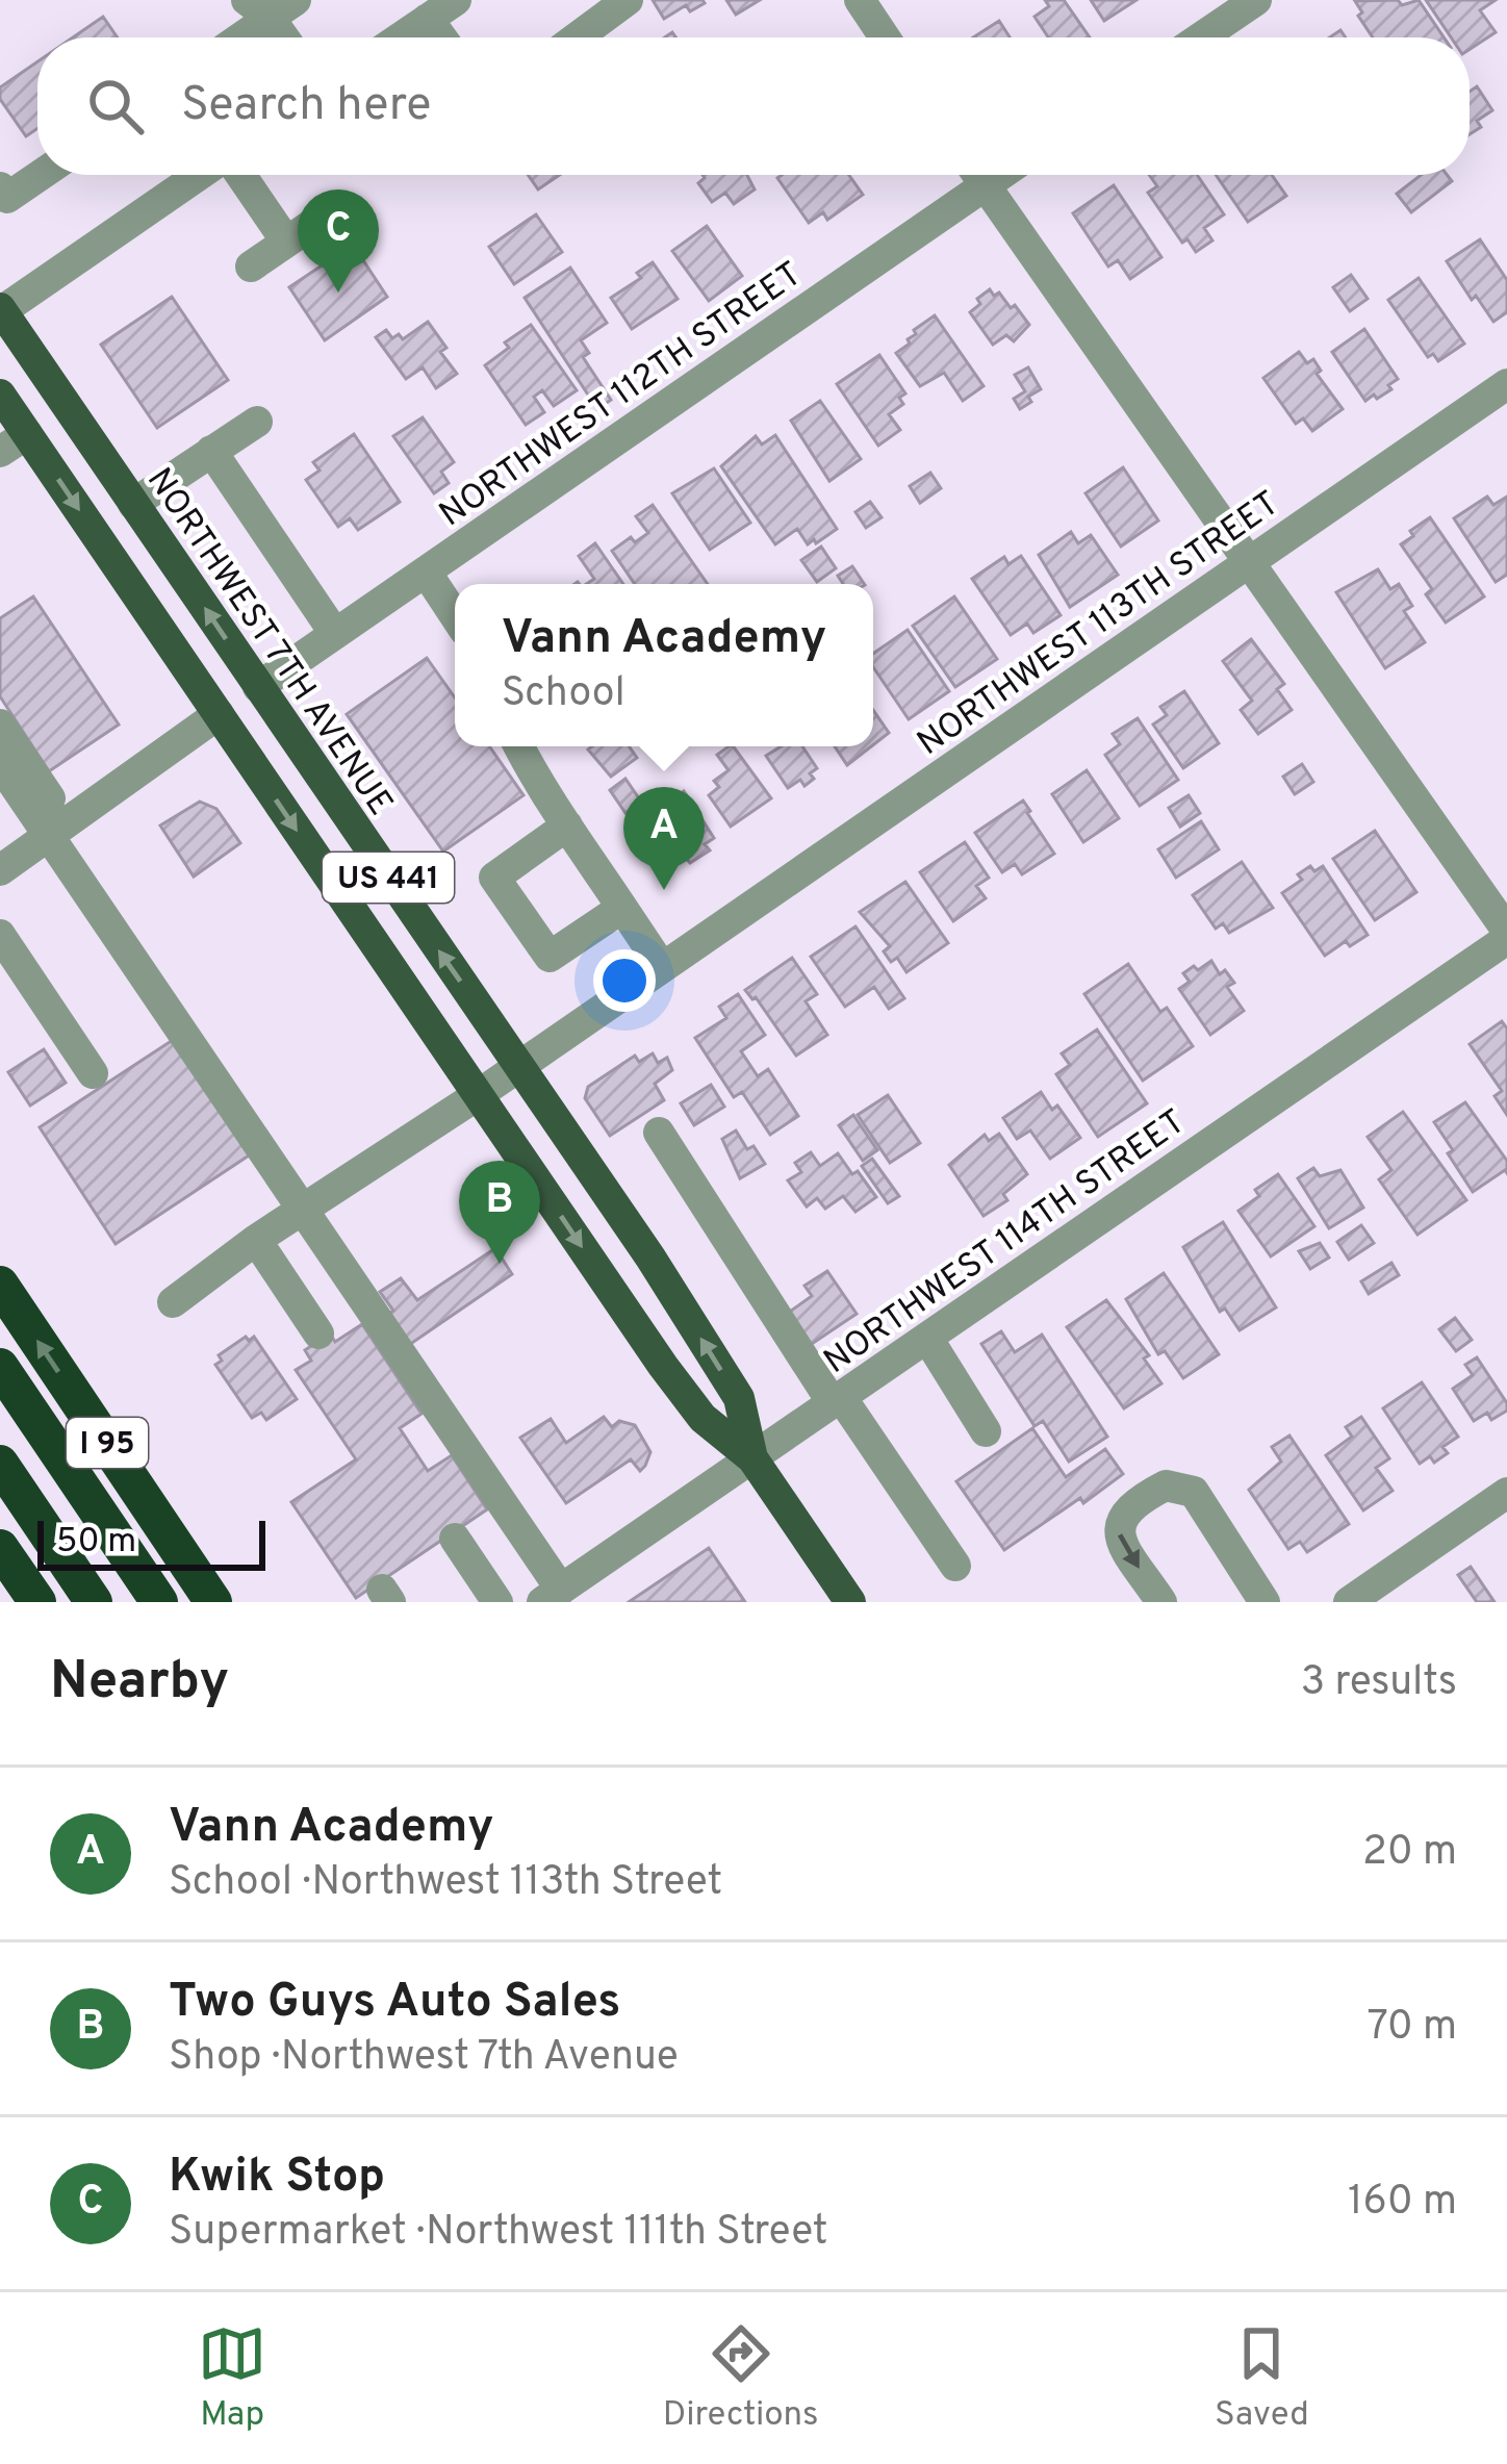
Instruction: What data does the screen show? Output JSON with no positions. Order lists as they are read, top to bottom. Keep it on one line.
{"streets":{"highway":["I 95"],"main road":["NORTHWEST 7TH AVENUE","US 441"],"street":["NORTHWEST 112TH STREET","NORTHWEST 113TH STREET","NORTHWEST 114TH STREET"]},"crossings":[["NORTHWEST 112TH STREET","NORTHWEST 7TH AVENUE"],["NORTHWEST 113TH STREET","NORTHWEST 7TH AVENUE"],["NORTHWEST 7TH AVENUE","NORTHWEST 114TH STREET"]],"scale_bar":"50 m","page":{"search":"Search here","pins":["C","A","B"],"popup":["Vann Academy","School"],"scale":"50 m","heading":["Nearby","3 results"],"list":[{"mark":"A","name":"Vann Academy","note":"School · Northwest 113th Street","value":"20 m"},{"mark":"B","name":"Two Guys Auto Sales","note":"Shop · Northwest 7th Avenue","value":"70 m"},{"mark":"C","name":"Kwik Stop","note":"Supermarket · Northwest 111th Street","value":"160 m"}],"nav":["Map","Directions","Saved"]}}
